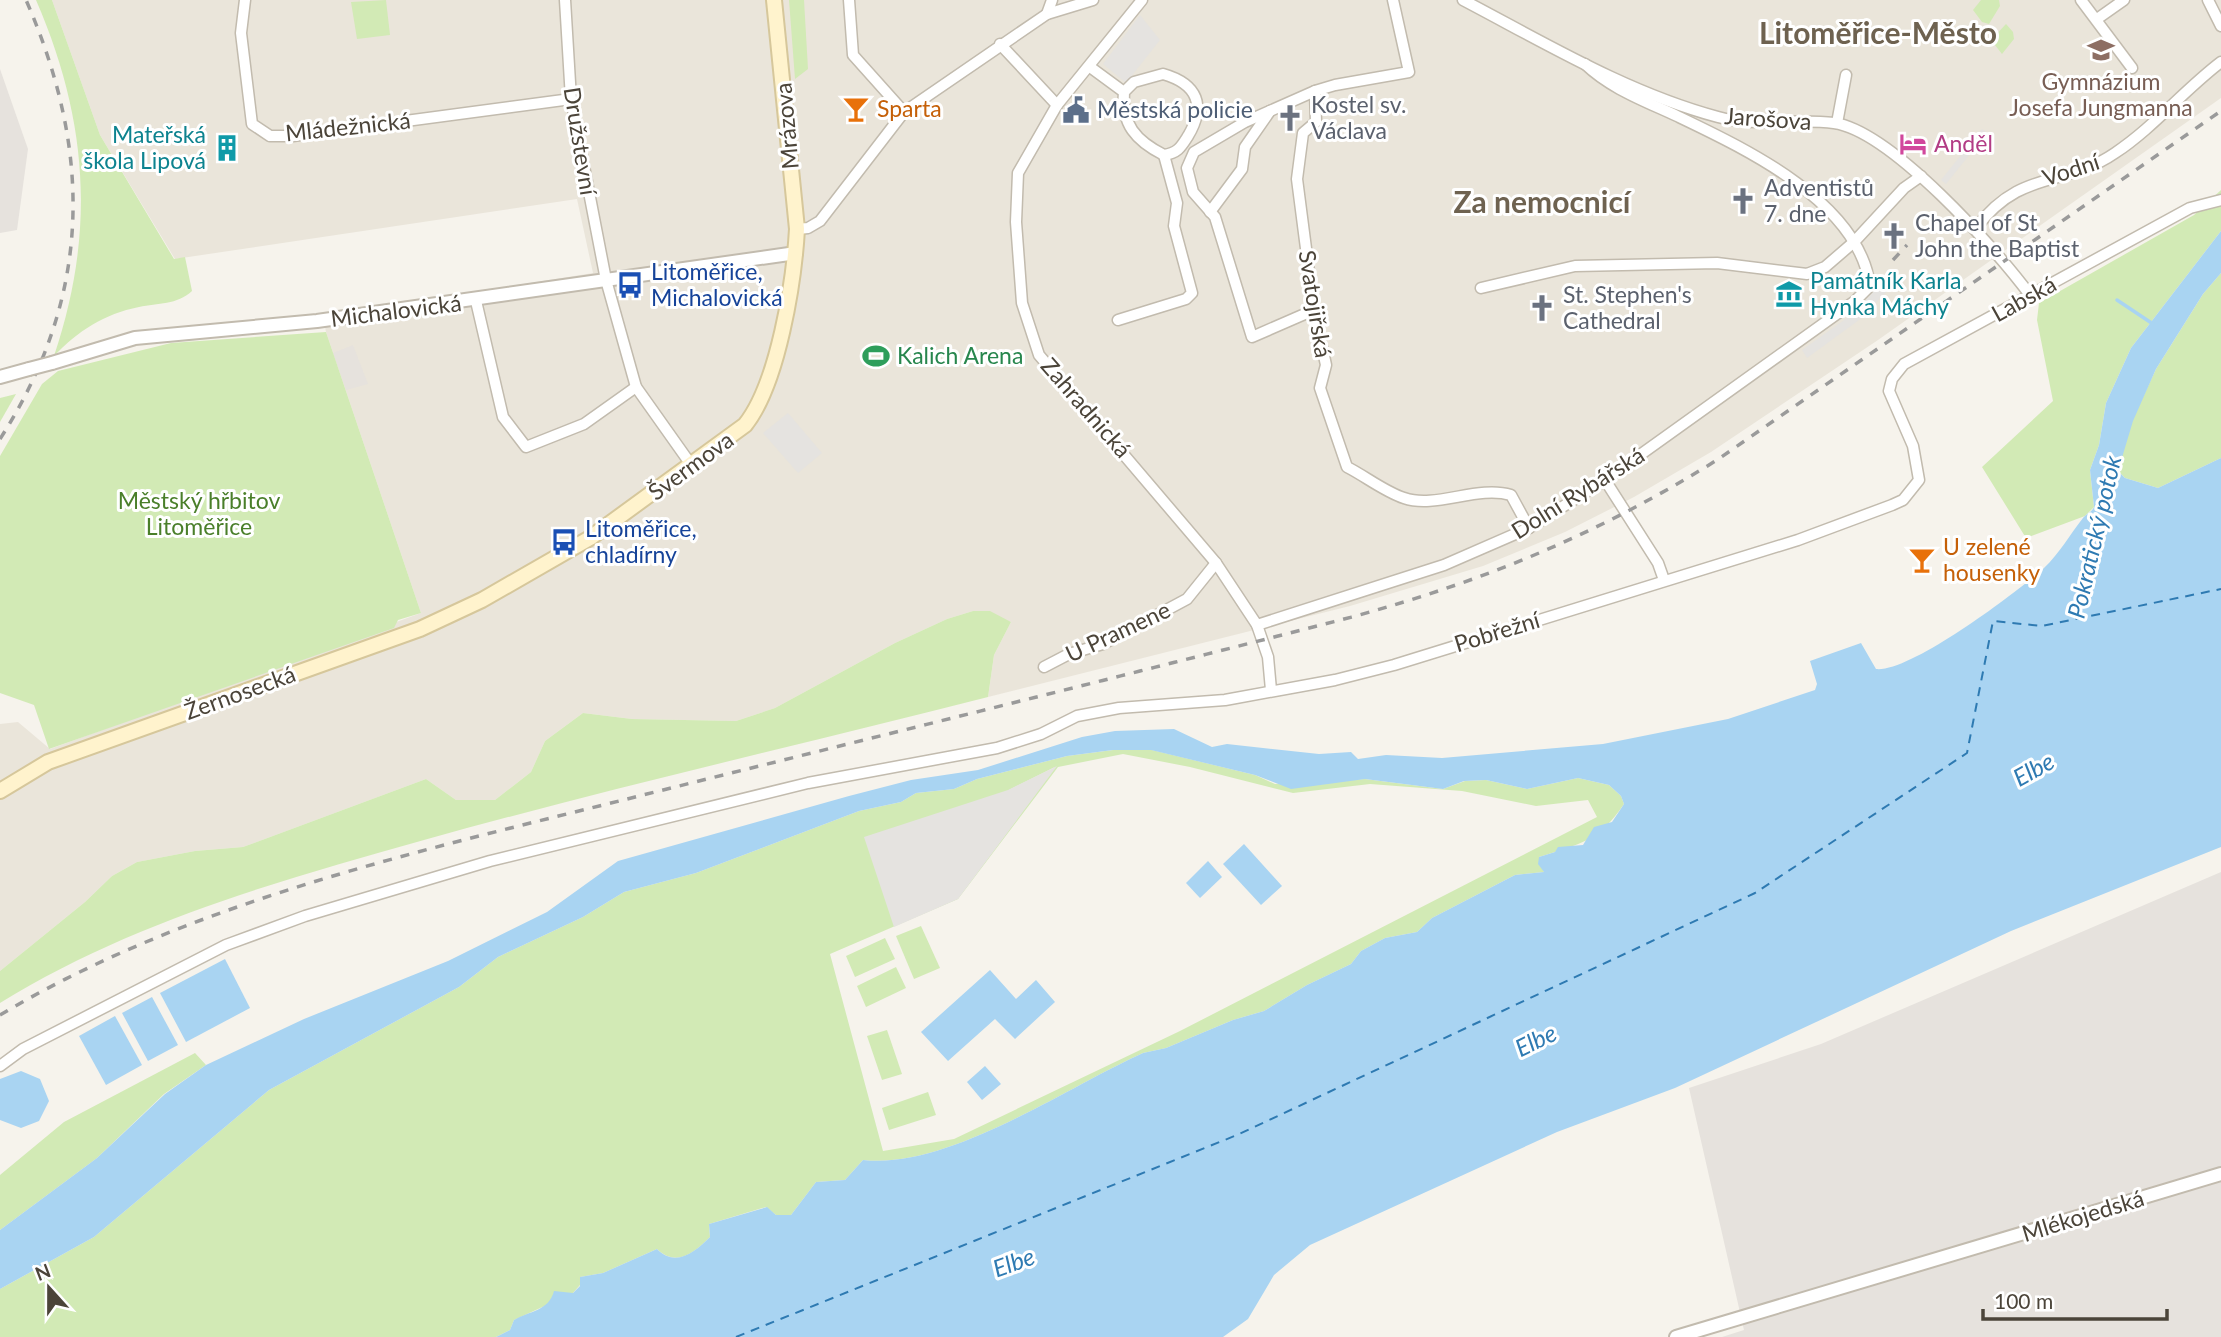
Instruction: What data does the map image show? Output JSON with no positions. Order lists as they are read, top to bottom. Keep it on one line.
{"streets":{"main road":["Mrázova","Švermova","Žernosecká"],"street":["Jarošova","Mládežnická","Družstevní","Vodní","Labská","Svatojiřská","Michalovická","Zahradnická","Dolní Rybářská","U Pramene","Pobřežní","Mlékojedská"]},"crossings":[["Jarošova","Vodní"],["Jarošova","Labská"],["Mrázova","Michalovická"],["Mrázova","Švermova"],["Mládežnická","Družstevní"],["Družstevní","Michalovická"],["Družstevní","Švermova"],["Labská","Pobřežní"],["Svatojiřská","Dolní Rybářská"],["Michalovická","Švermova"],["Zahradnická","Dolní Rybářská"],["Zahradnická","U Pramene"],["Zahradnická","Pobřežní"],["Švermova","Žernosecká"]],"districts":["Litoměřice-Město","Za nemocnicí"],"water":["Pokratický potok","Elbe"],"parks":["Městský hřbitov Litoměřice"],"places":{"school or university":["Gymnázium Josefa Jungmanna"],"bar":["Sparta","U zelené housenky"],"public building":["Městská policie"],"church":["Kostel sv. Václava","Adventistů 7. dne","Chapel of St John the Baptist","St. Stephen's Cathedral"],"hotel":["Anděl"],"building":["Mateřská škola Lipová"],"bus stop":["Litoměřice, Michalovická","Litoměřice, chladírny"],"museum":["Památník Karla Hynka Máchy"],"sports":["Kalich Arena"]},"scale_bar":"100 m","north":"top"}
